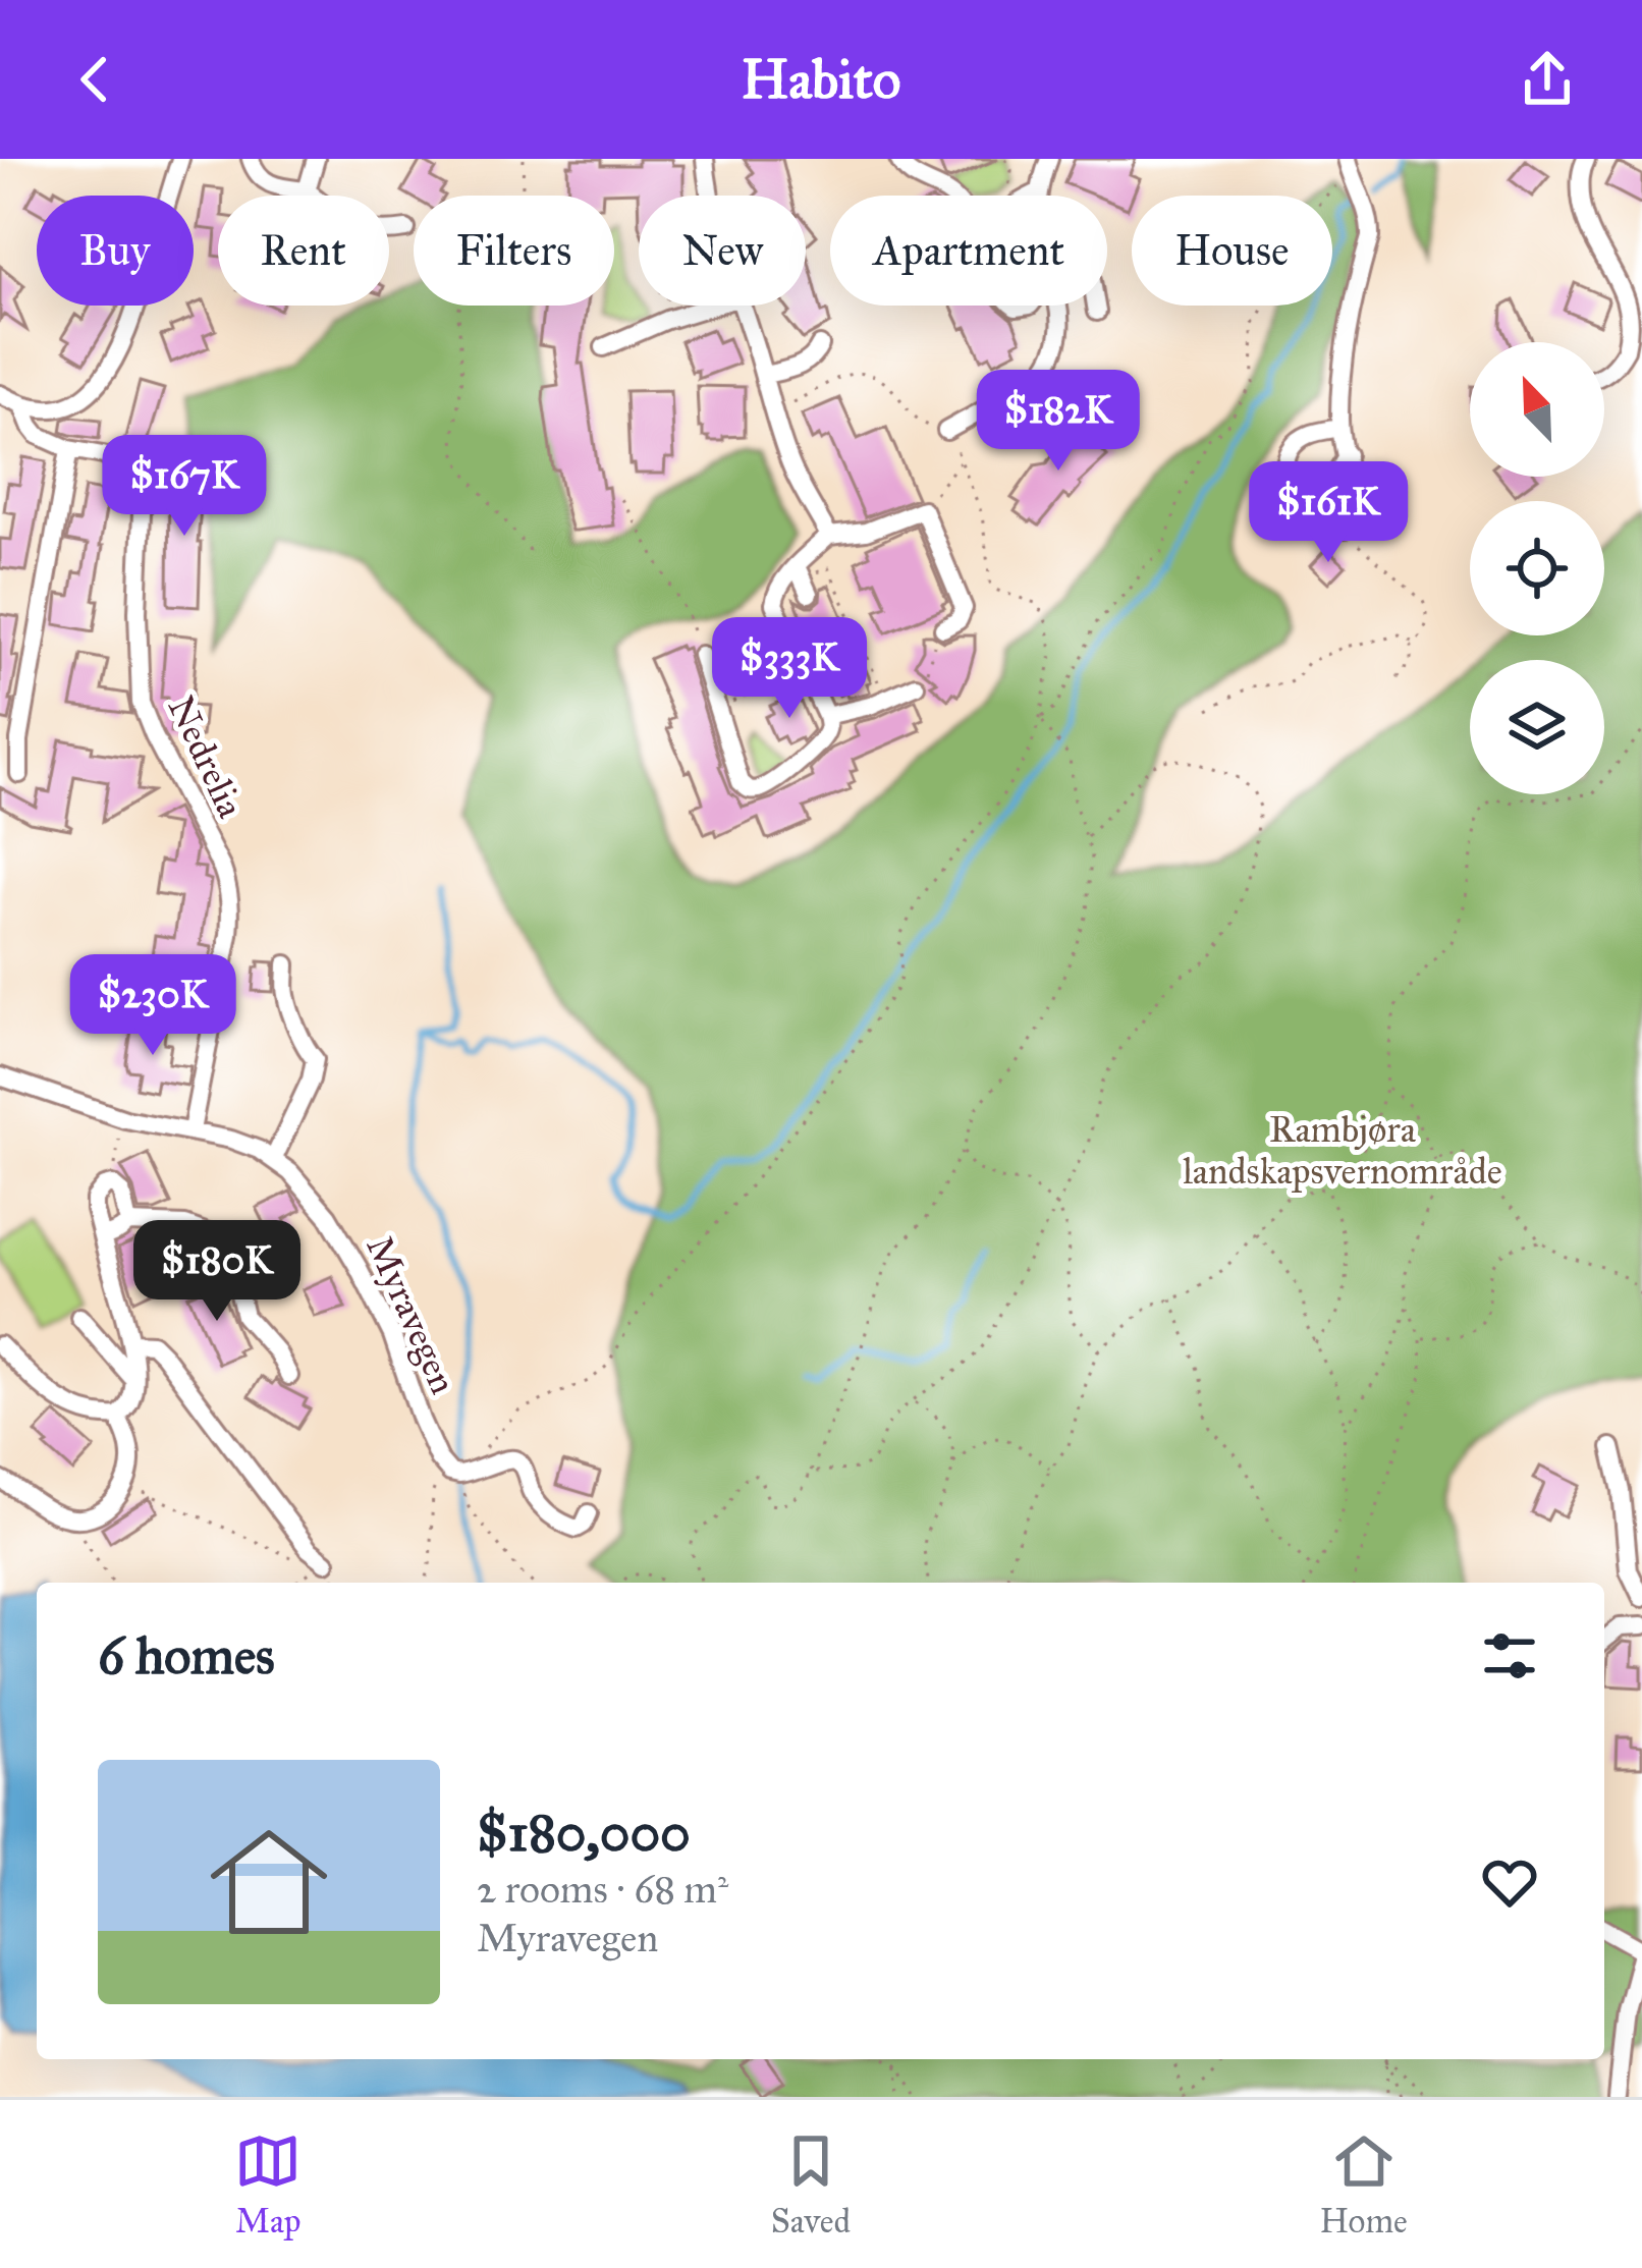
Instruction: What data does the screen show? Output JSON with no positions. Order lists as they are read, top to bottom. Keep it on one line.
{"streets":{"street":["Nedrelia","Myravegen"]},"crossings":[["Nedrelia","Myravegen"]],"parks":["Rambjøra landskapsvernområde"],"north":"top left","page":{"header":"Habito","chip":["Buy","Rent","Filters","New","Apartment","House"],"price":["$182K","$167K","$161K","$333K","$230K","$180K"],"heading":"6 homes","list":[{"name":"$180,000","note":"2 rooms · 68 m² · Myravegen"}],"tabs":["Map","Saved","Home"]}}
